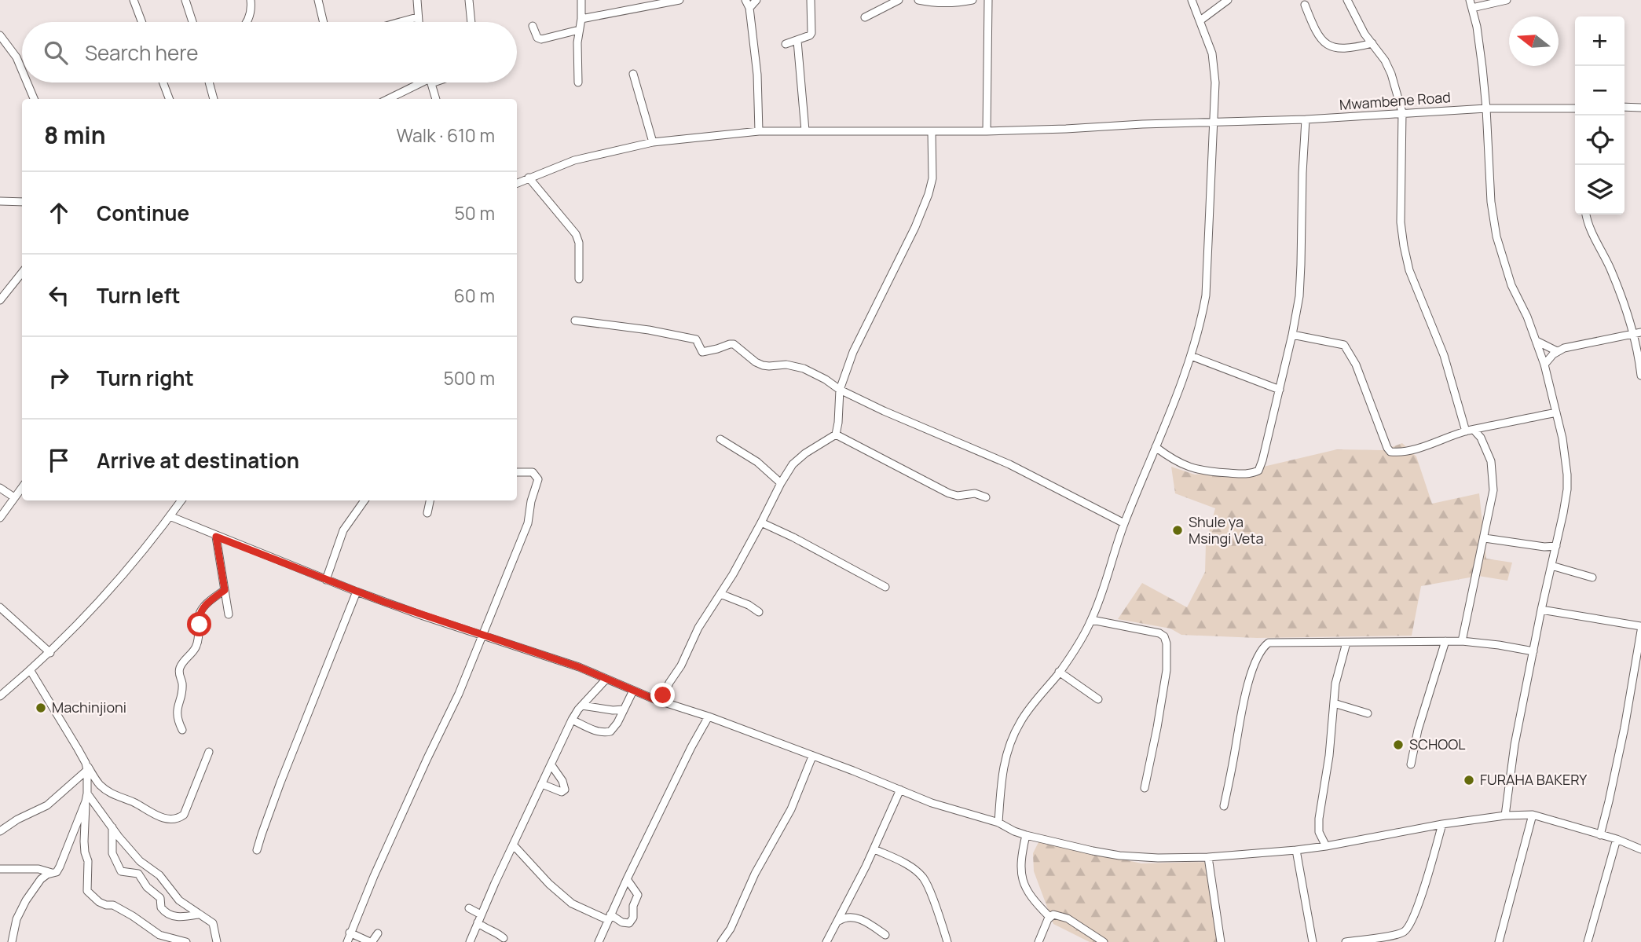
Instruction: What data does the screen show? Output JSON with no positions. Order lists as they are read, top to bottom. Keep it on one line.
{"streets":{"street":["Mwambene Road"]},"places":["Shule ya Msingi Veta","Machinjioni","SCHOOL","FURAHA BAKERY"],"north":"left","page":{"map_buttons":["+","−"],"search":"Search here","heading":["8 min","Walk · 610 m"],"list":[["Continue","50 m"],["Turn left","60 m"],["Turn right","500 m"],"Arrive at destination"]}}
